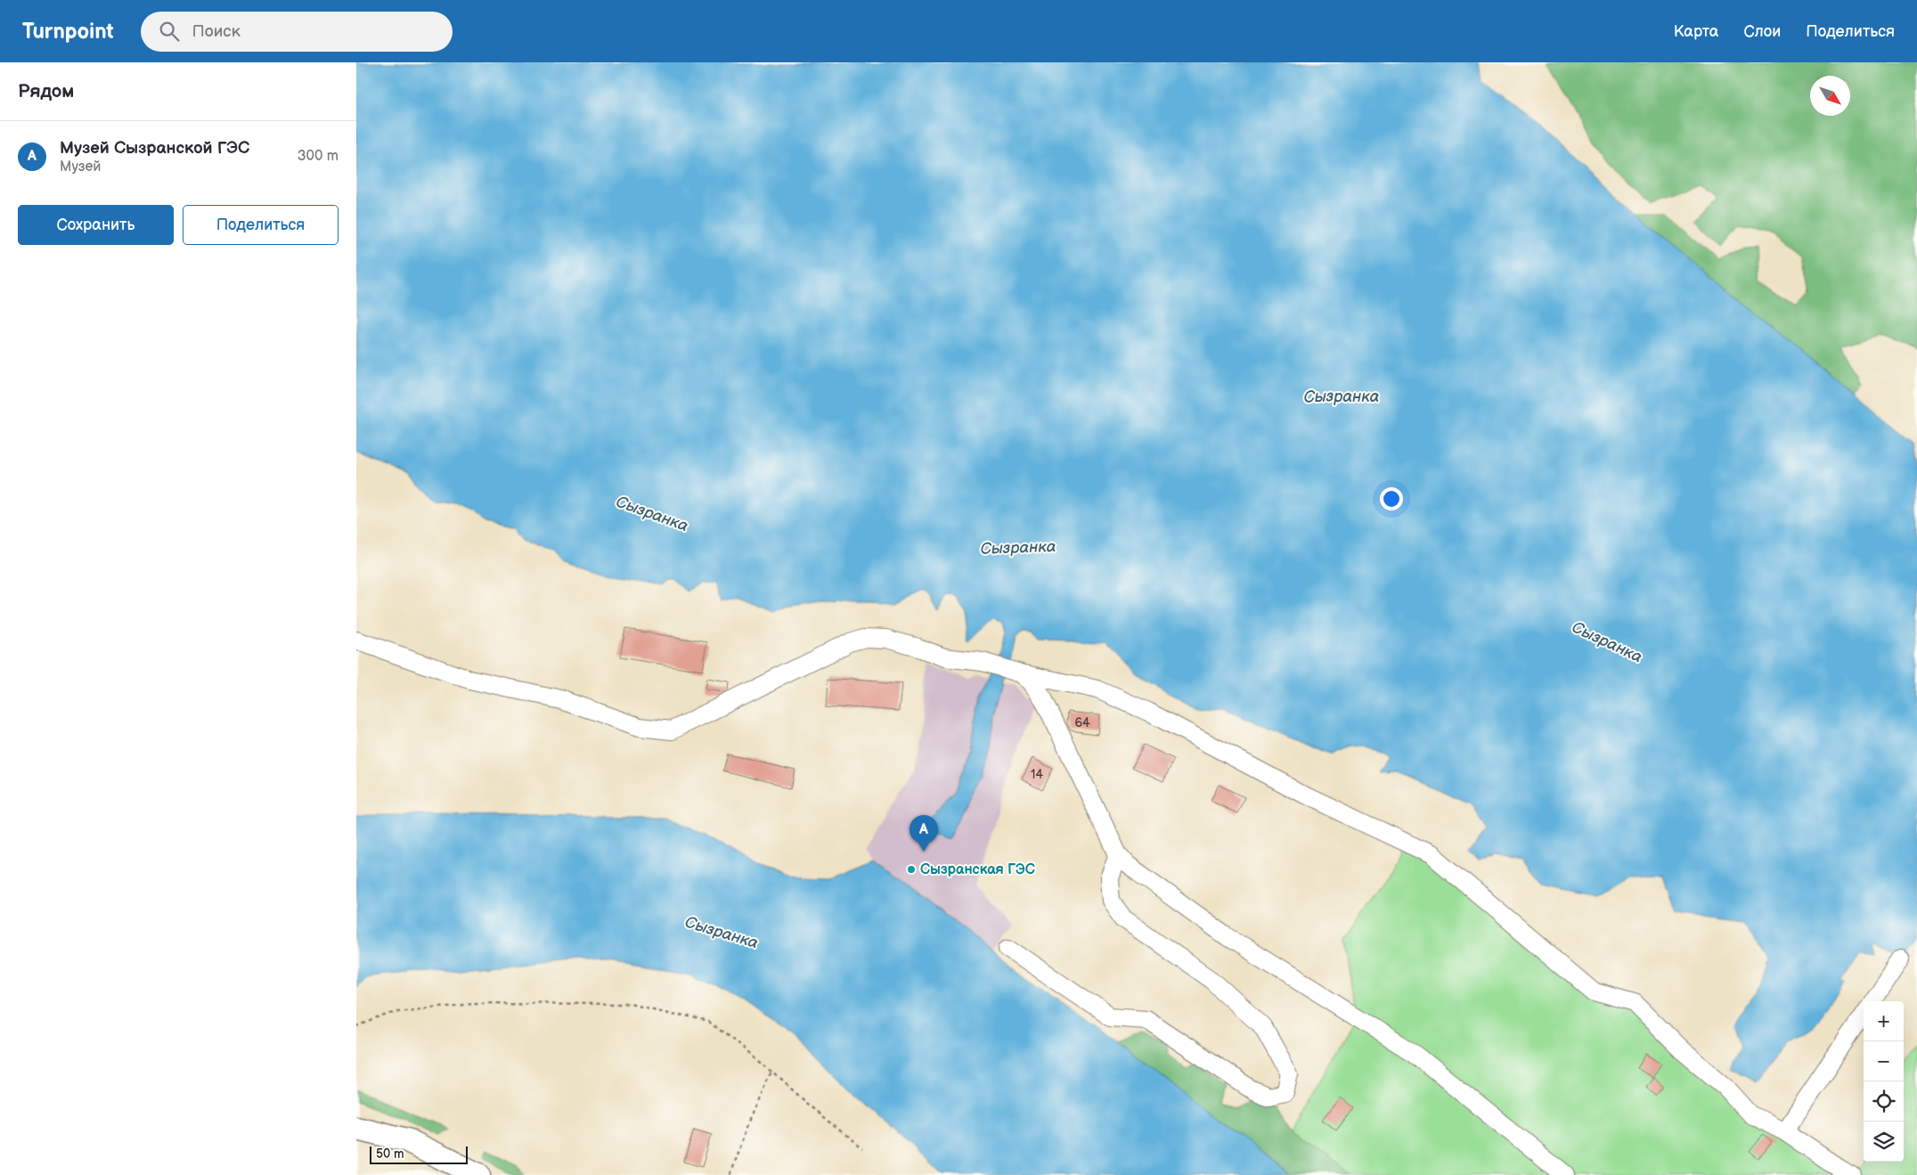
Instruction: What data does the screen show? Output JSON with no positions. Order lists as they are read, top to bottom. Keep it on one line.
{"water":["Сызранка"],"places":["Сызранская ГЭС"],"house_numbers":["64","14"],"scale_bar":"50 m","north":"bottom right","page":{"header":"Turnpoint","search":"Поиск","nav":["Карта","Слои","Поделиться"],"heading":"Рядом","list":[{"mark":"A","name":"Музей Сызранской ГЭС","note":"Музей","value":"300 m"}],"buttons":["Сохранить","Поделиться"],"pins":"A","map_buttons":["+","−"],"scale":"50 m"}}
